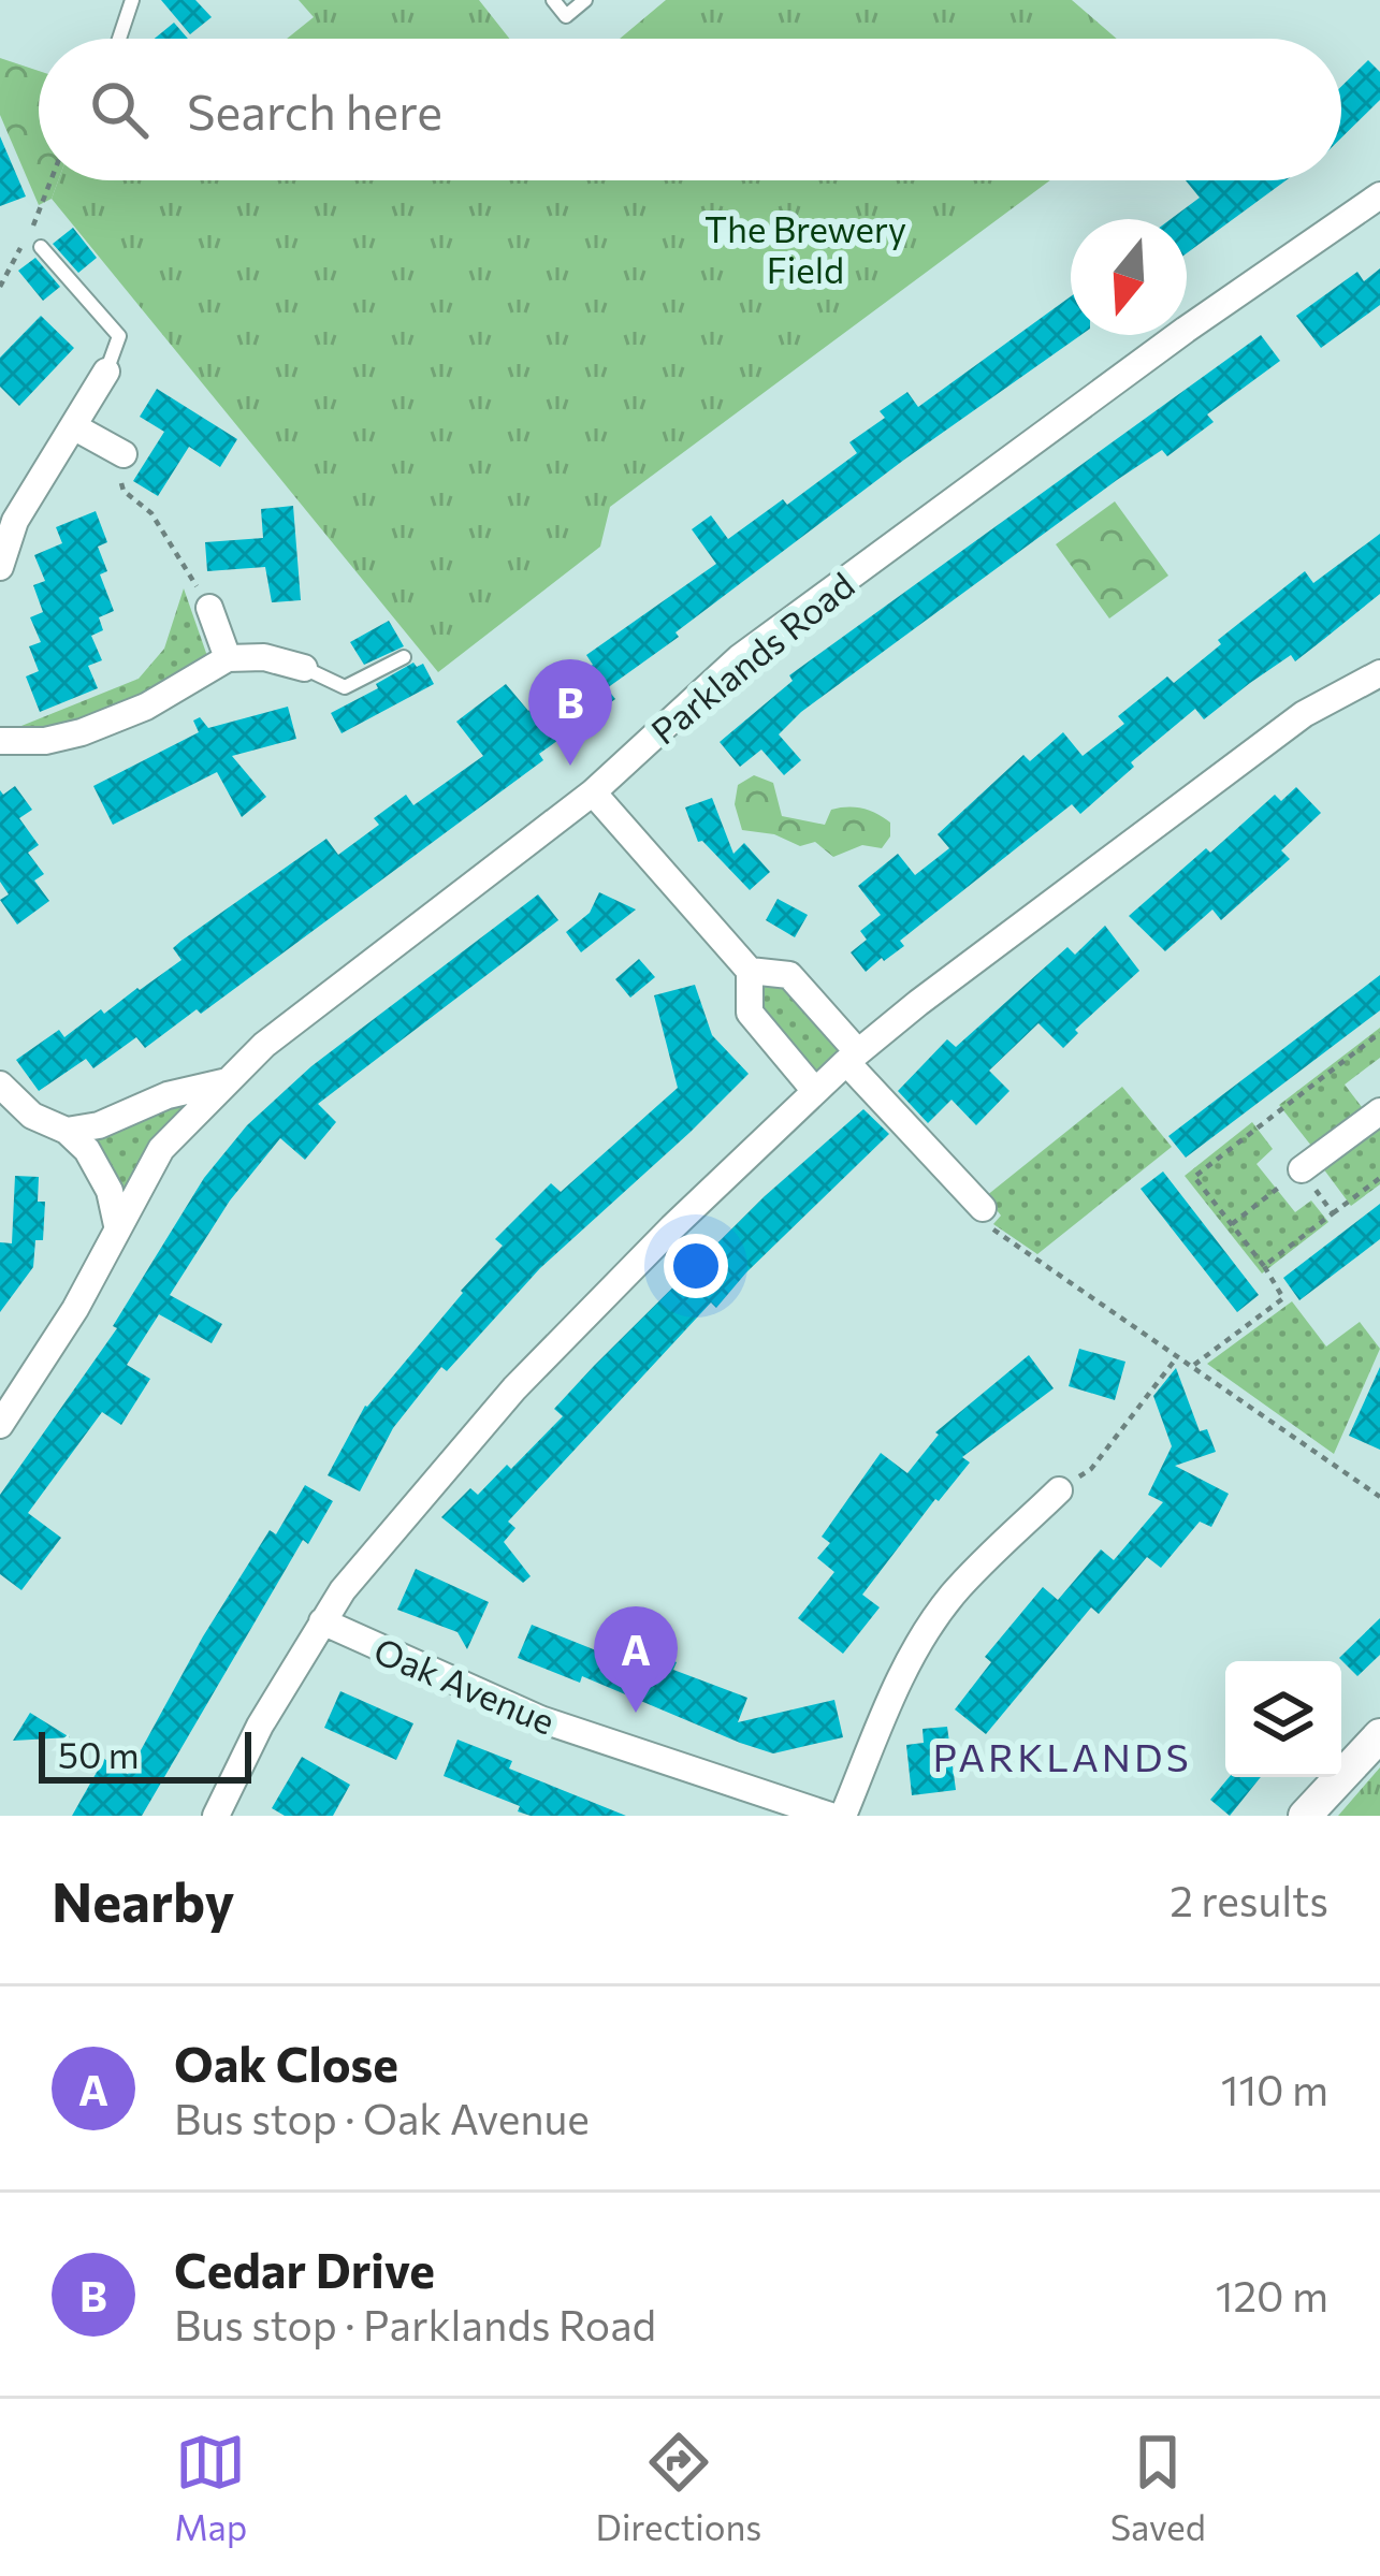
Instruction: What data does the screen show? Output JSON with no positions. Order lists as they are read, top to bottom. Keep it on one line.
{"streets":{"street":["Parklands Road","Oak Avenue"]},"districts":["PARKLANDS"],"parks":["The Brewery Field"],"scale_bar":"50 m","north":"bottom","page":{"search":"Search here","pins":["B","A"],"scale":"50 m","heading":["Nearby","2 results"],"list":[{"mark":"A","name":"Oak Close","note":"Bus stop · Oak Avenue","value":"110 m"},{"mark":"B","name":"Cedar Drive","note":"Bus stop · Parklands Road","value":"120 m"}],"nav":["Map","Directions","Saved"]}}
